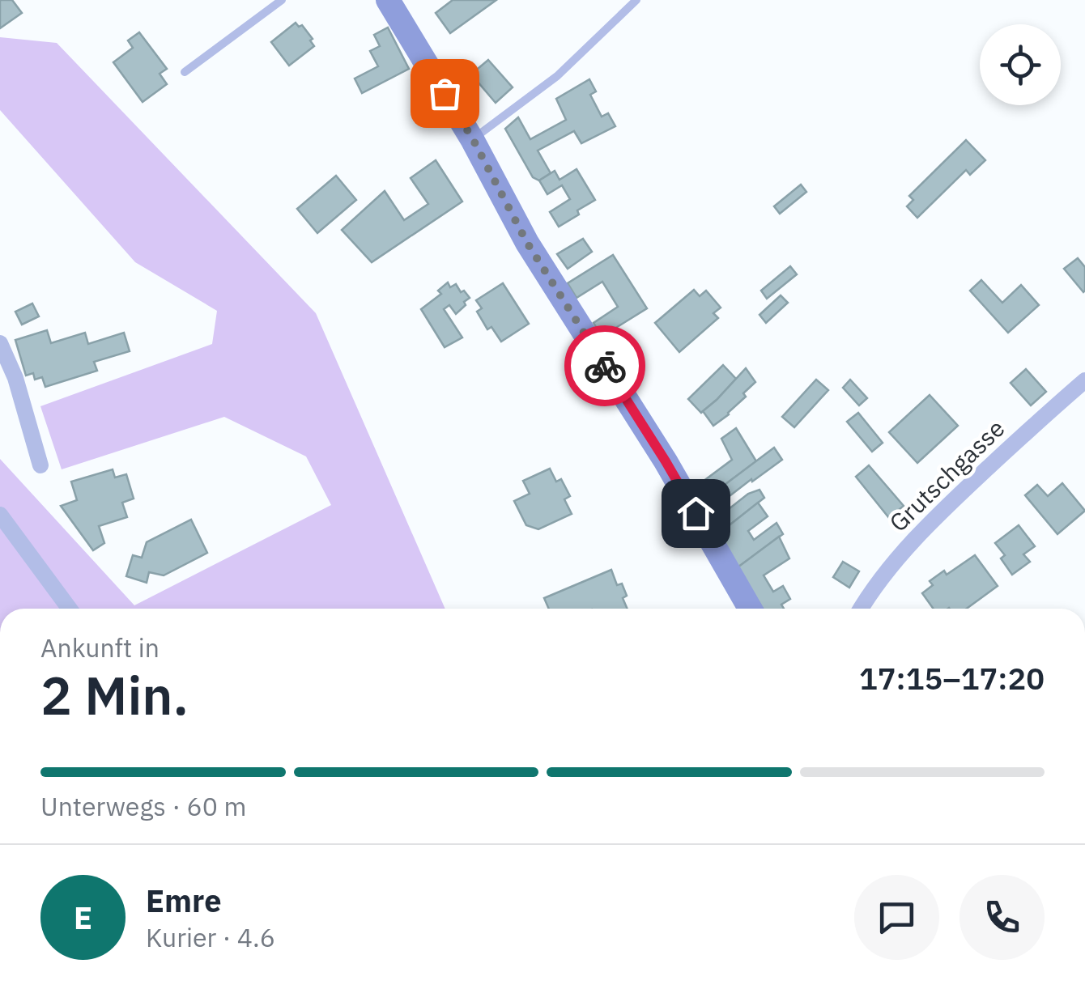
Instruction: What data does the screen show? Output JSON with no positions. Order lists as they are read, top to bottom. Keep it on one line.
{"streets":{"street":["Grutschgasse"]},"page":{"heading":["2 Min.","Ankunft in","17:15–17:20"],"panel":["Emre","Kurier · 4.6"],"bar":"Unterwegs · 60 m","round":"E"}}
